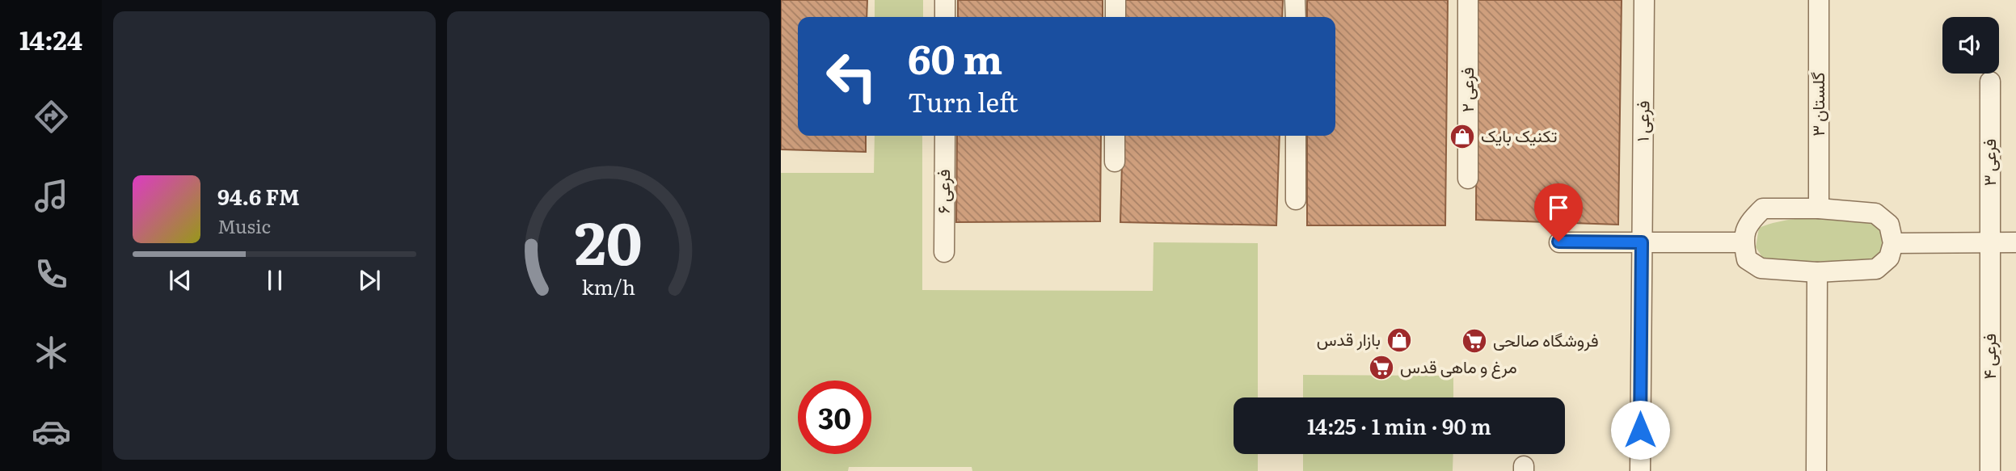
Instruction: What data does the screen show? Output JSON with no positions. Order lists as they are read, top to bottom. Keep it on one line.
{"streets":{"street":["فرعی ۲","گلستان ۳","فرعی ۱","فرعی ۳","فرعی ۶","فرعی ۴"]},"crossings":[["فرعی ۳","فرعی ۴"]],"places":{"shop":["تکنیک بایک","بازار قدس"],"supermarket":["فروشگاه صالحی","مرغ و ماهی قدس"]},"page":{"tabs":"14:24","turn":["60 m","Turn left"],"song":["94.6 FM","Music"],"limit":"30","trip":"14:25 · 1 min · 90 m","gauge":["20","km/h"]}}
